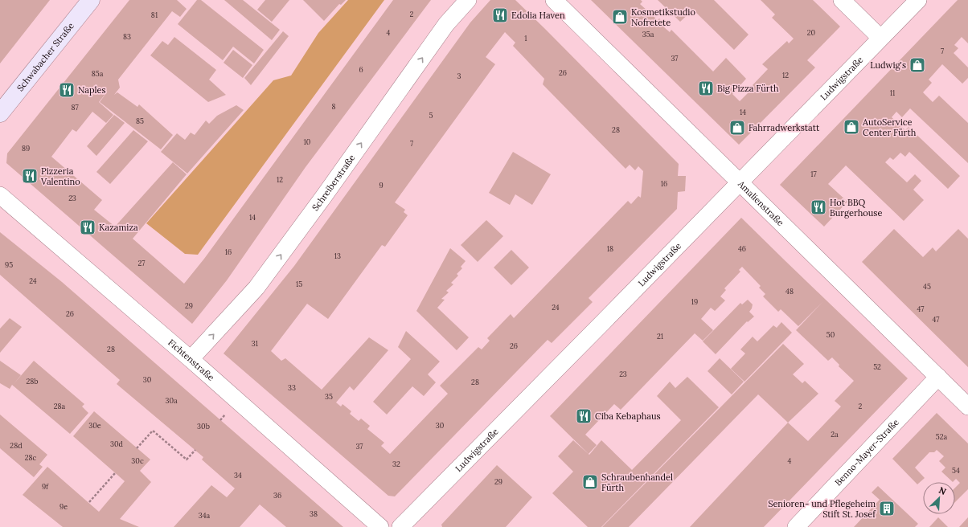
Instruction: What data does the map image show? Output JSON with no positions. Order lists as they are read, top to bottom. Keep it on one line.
{"streets":{"main road":["Schwabacher Straße"],"street":["Ludwigstraße","Schreiberstraße","Amalienstraße","Fichtenstraße","Benno-Mayer-Straße"]},"crossings":[["Ludwigstraße","Amalienstraße"],["Schreiberstraße","Fichtenstraße"],["Amalienstraße","Benno-Mayer-Straße"]],"one_way":["Schreiberstraße"],"places":{"restaurant":["Edolia Haven","Big Pizza Fürth","Naples","Pizzeria Valentino","Hot BBQ Burgerhouse","Kazamiza","Ciba Kebaphaus"],"shop":["Kosmetikstudio Nofretete","Ludwig's","AutoService Center Fürth","Fahrradwerkstatt","Schraubenhandel Fürth"],"building":["Senioren- und Pflegeheim Stift St. Josef"]},"house_numbers":["2","81","4","20","35a","83","1","7","37","6","26","85a","12","3","11","8","87","14","5","85","28","10","7","89","17","12","16","9","23","14","18","46","16","13","27","95","24","15","45","48","19","29","24","47","26","47","50","21","31","26","28","52","23","30","28b","28","33","35","30a","28a","2","30e","30","30b","2a","52a","30d","28d","37","28c","30c","4","32","54","34","29","9f","36","9e","38","34a"],"north":"top right"}
